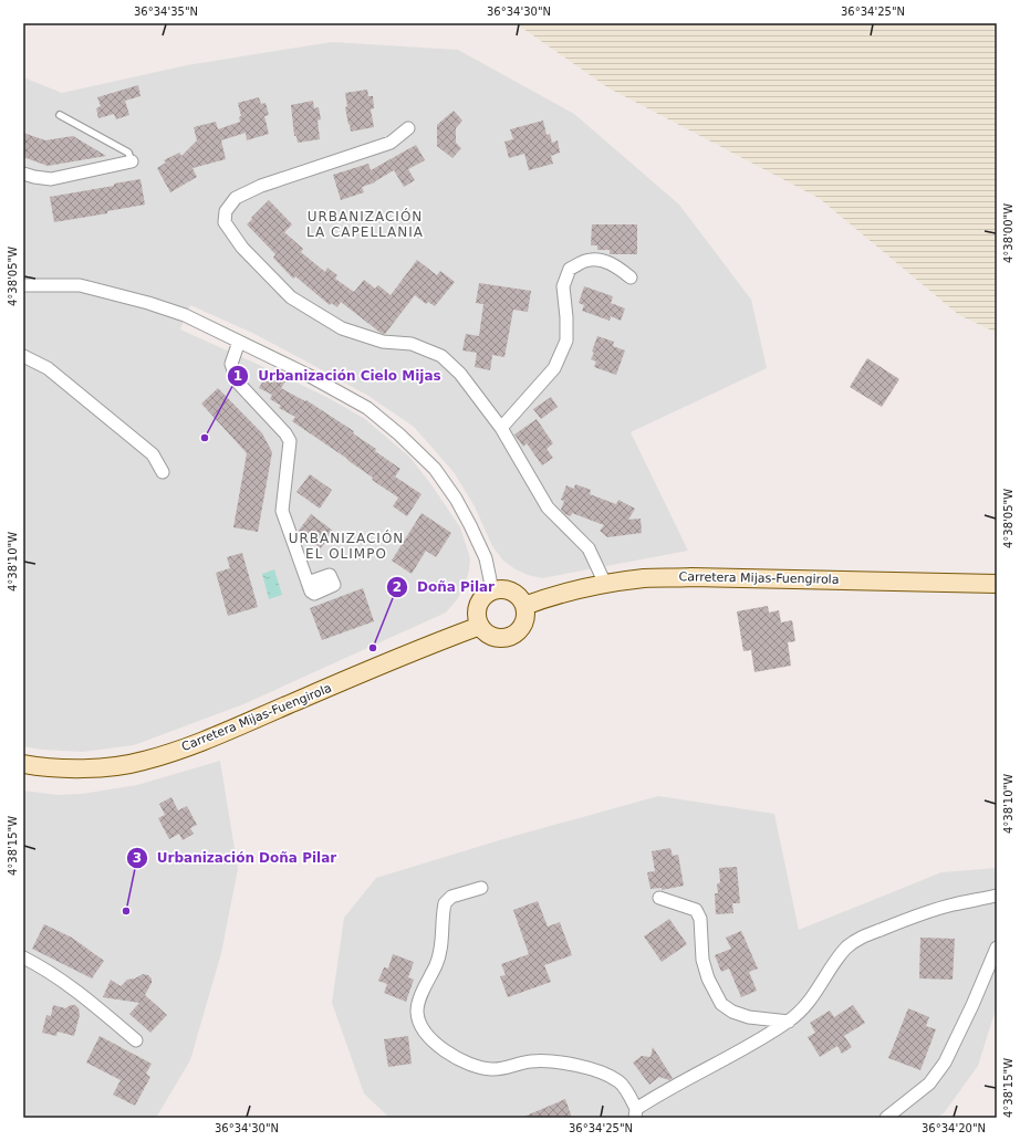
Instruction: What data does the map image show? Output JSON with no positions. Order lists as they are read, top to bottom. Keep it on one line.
{"streets":{"main road":["Carretera Mijas-Fuengirola"]},"districts":["URBANIZACIÓN LA CAPELLANIA","URBANIZACIÓN EL OLIMPO"],"places":["Urbanización Cielo Mijas","Doña Pilar","Urbanización Doña Pilar"],"coordinates":["36°34'35\"N","36°34'30\"N","36°34'25\"N","4°38'00\"W","4°38'05\"W","4°38'10\"W","4°38'15\"W","36°34'20\"N"]}
